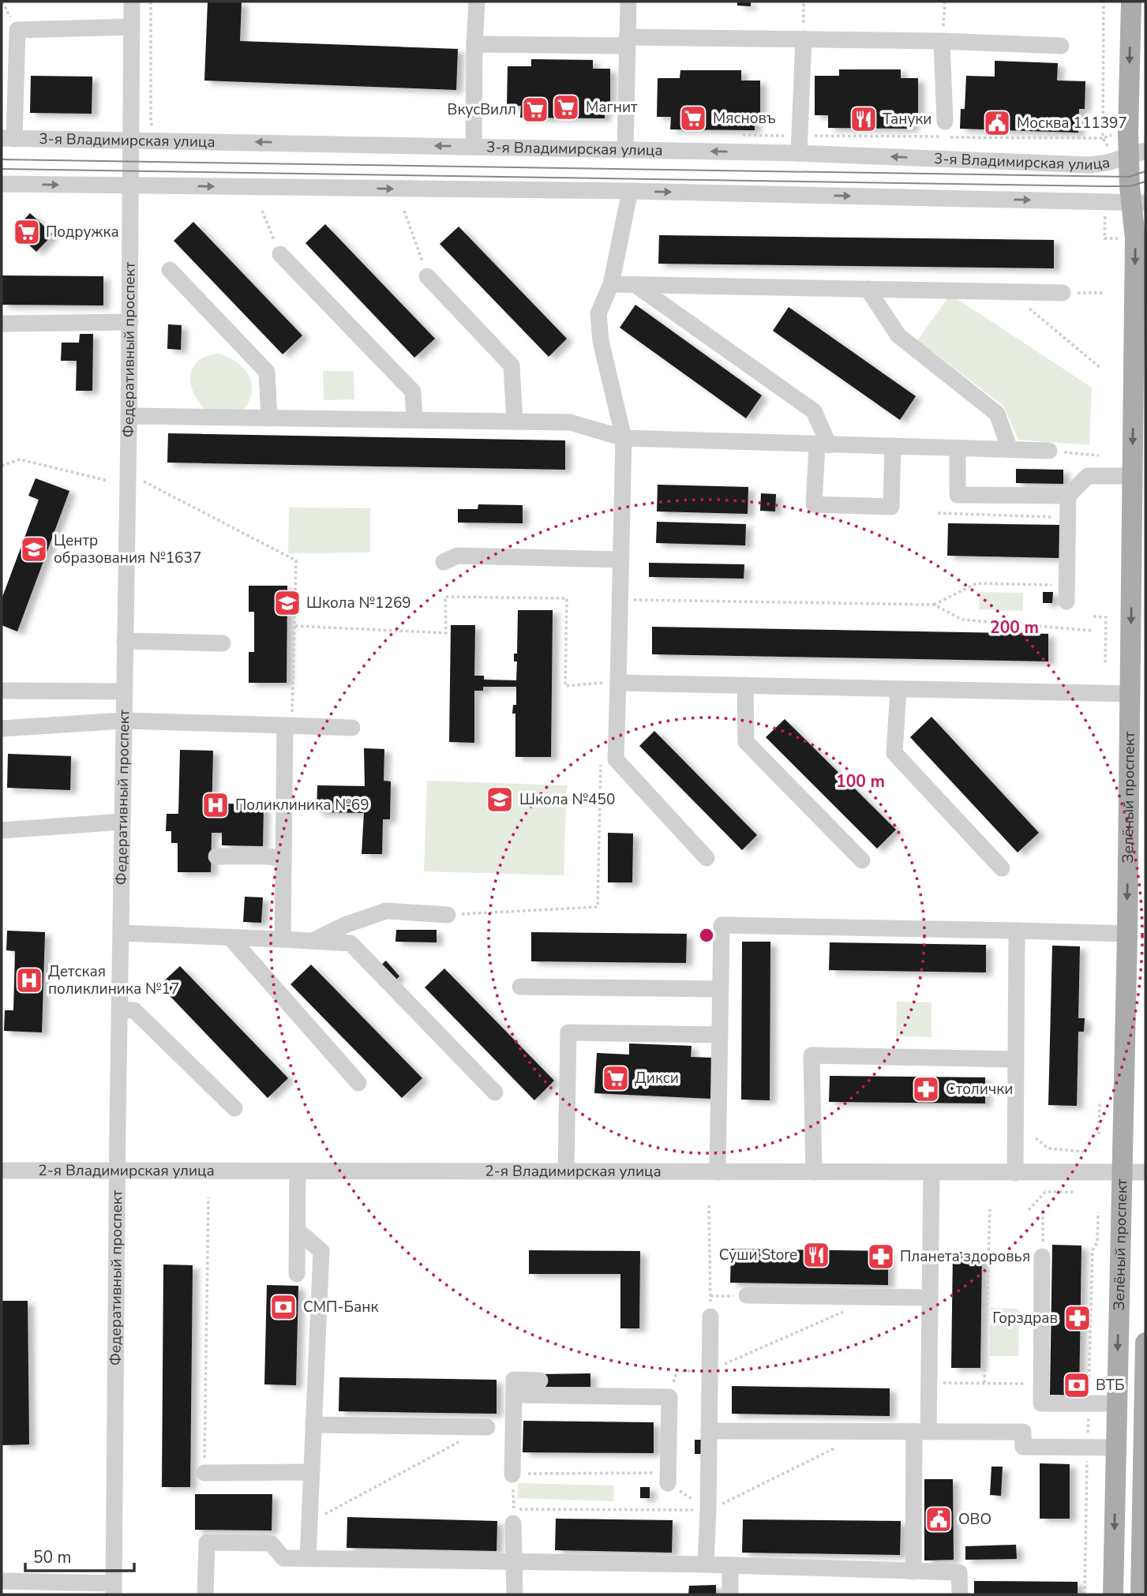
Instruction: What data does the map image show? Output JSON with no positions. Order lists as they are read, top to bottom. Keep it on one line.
{"streets":{"main road":["Зелёный проспект"],"street":["3-я Владимирская улица","Федеративный проспект","2-я Владимирская улица"]},"crossings":[["3-я Владимирская улица","Федеративный проспект"],["3-я Владимирская улица","Зелёный проспект"],["Федеративный проспект","2-я Владимирская улица"],["Зелёный проспект","2-я Владимирская улица"]],"one_way":["Зелёный проспект"],"places":{"supermarket":["Магнит","ВкусВилл","Мясновъ","Подружка","Дикси"],"restaurant":["Тануки","Суши Store"],"public building":["Москва 111397","ОВО"],"school or university":["Центр образования №1637","Школа №1269","Школа №450"],"hospital":["Поликлиника №69","Детская поликлиника №17"],"pharmacy":["Столички","Планета здоровья","Горздрав"],"bank":["СМП-Банк","ВТБ"]},"scale_bar":"50 m","rings":["200 m","100 m"]}
